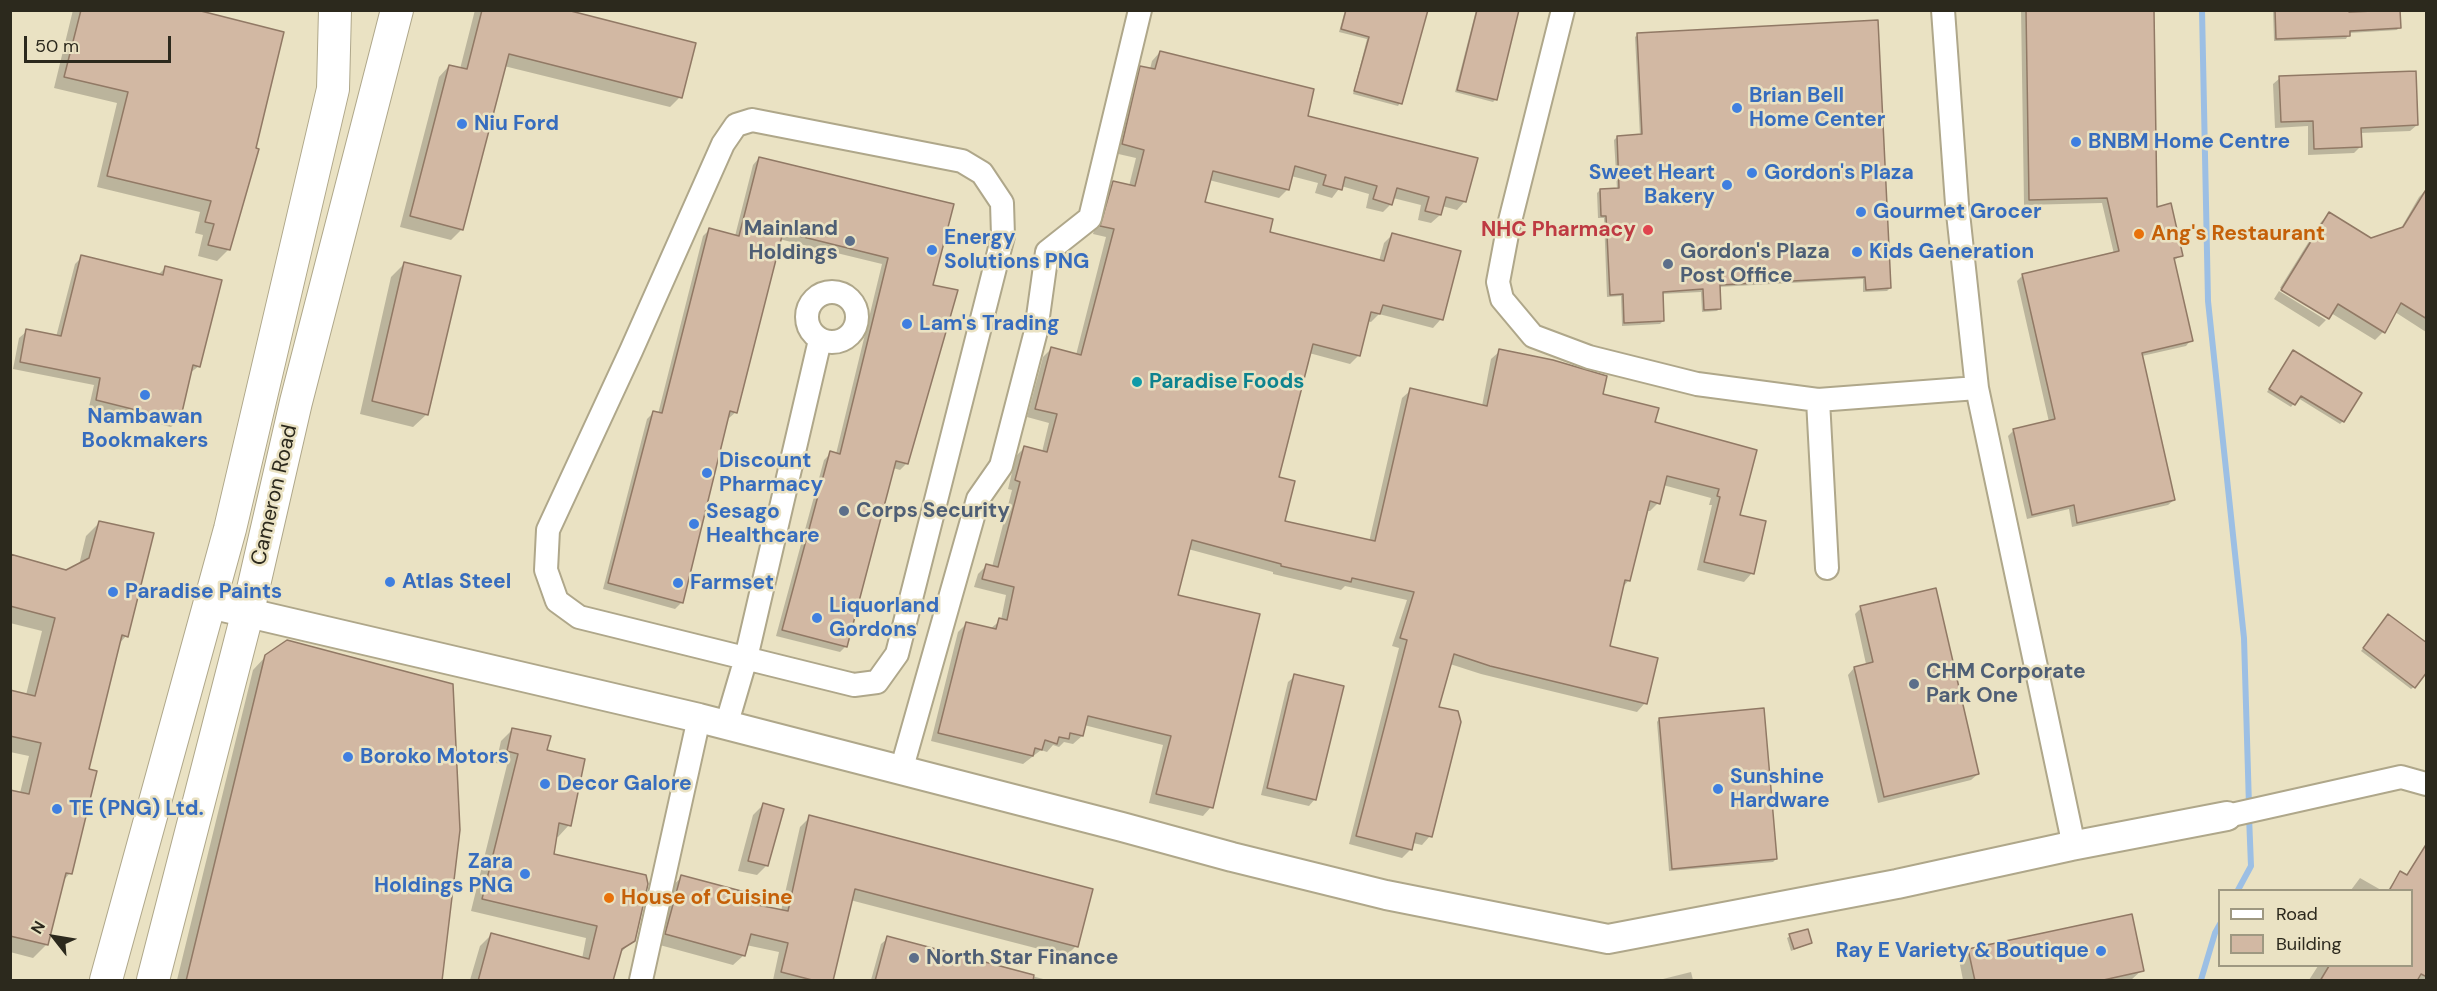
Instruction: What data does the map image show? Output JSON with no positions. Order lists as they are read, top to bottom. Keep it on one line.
{"streets":{"main road":["Cameron Road"]},"places":["Brian Bell Home Center","Niu Ford","BNBM Home Centre","Gordon's Plaza","Sweet Heart Bakery","Gourmet Grocer","NHC Pharmacy","Ang's Restaurant","Mainland Holdings","Energy Solutions PNG","Kids Generation","Gordon's Plaza Post Office","Lam's Trading","Paradise Foods","Nambawan Bookmakers","Discount Pharmacy","Corps Security","Sesago Healthcare","Atlas Steel","Farmset","Paradise Paints","Liquorland Gordons","CHM Corporate Park One","Boroko Motors","Decor Galore","Sunshine Hardware","TE (PNG) Ltd.","Zara Holdings PNG","House of Cuisine","Ray E Variety & Boutique","North Star Finance"],"legend":["Road","Building"],"scale_bar":"50 m","north":"top left"}
